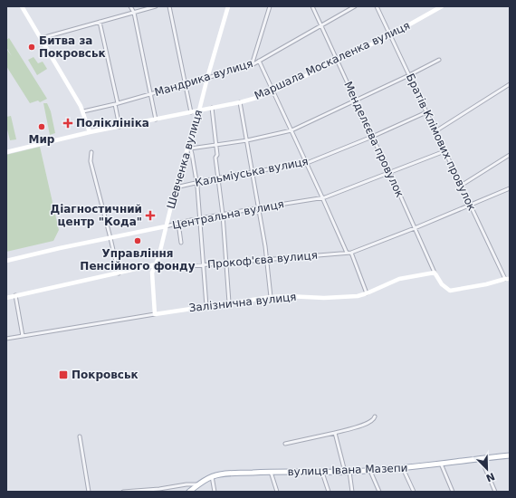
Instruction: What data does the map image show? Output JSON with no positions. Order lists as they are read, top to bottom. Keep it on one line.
{"streets":{"main road":["вулиця Івана Мазепи"],"street":["Маршала Москаленка вулиця","Мандрика вулиця","Менделєєва провулок","Братів Клімових провулок","Шевченка вулиця","Кальміуська вулиця","Центральна вулиця","Прокоф'єва вулиця","Залізнична вулиця"]},"crossings":[["Маршала Москаленка вулиця","Менделєєва провулок"],["Маршала Москаленка вулиця","Братів Клімових провулок"],["Маршала Москаленка вулиця","Шевченка вулиця"],["Мандрика вулиця","Менделєєва провулок"],["Мандрика вулиця","Шевченка вулиця"],["Менделєєва провулок","Кальміуська вулиця"],["Менделєєва провулок","Центральна вулиця"],["Менделєєва провулок","Прокоф'єва вулиця"],["Менделєєва провулок","Залізнична вулиця"],["Братів Клімових провулок","Кальміуська вулиця"],["Братів Клімових провулок","Центральна вулиця"],["Братів Клімових провулок","Прокоф'єва вулиця"],["Шевченка вулиця","Кальміуська вулиця"],["Шевченка вулиця","Центральна вулиця"],["Шевченка вулиця","Прокоф'єва вулиця"],["Шевченка вулиця","Залізнична вулиця"]],"places":{"other":["Битва за Покровськ","Мир","Управління Пенсійного фонду"],"health":["Поліклініка","Діагностичний центр \"Кода\""],"transit":["Покровськ"]},"north":"bottom right"}
